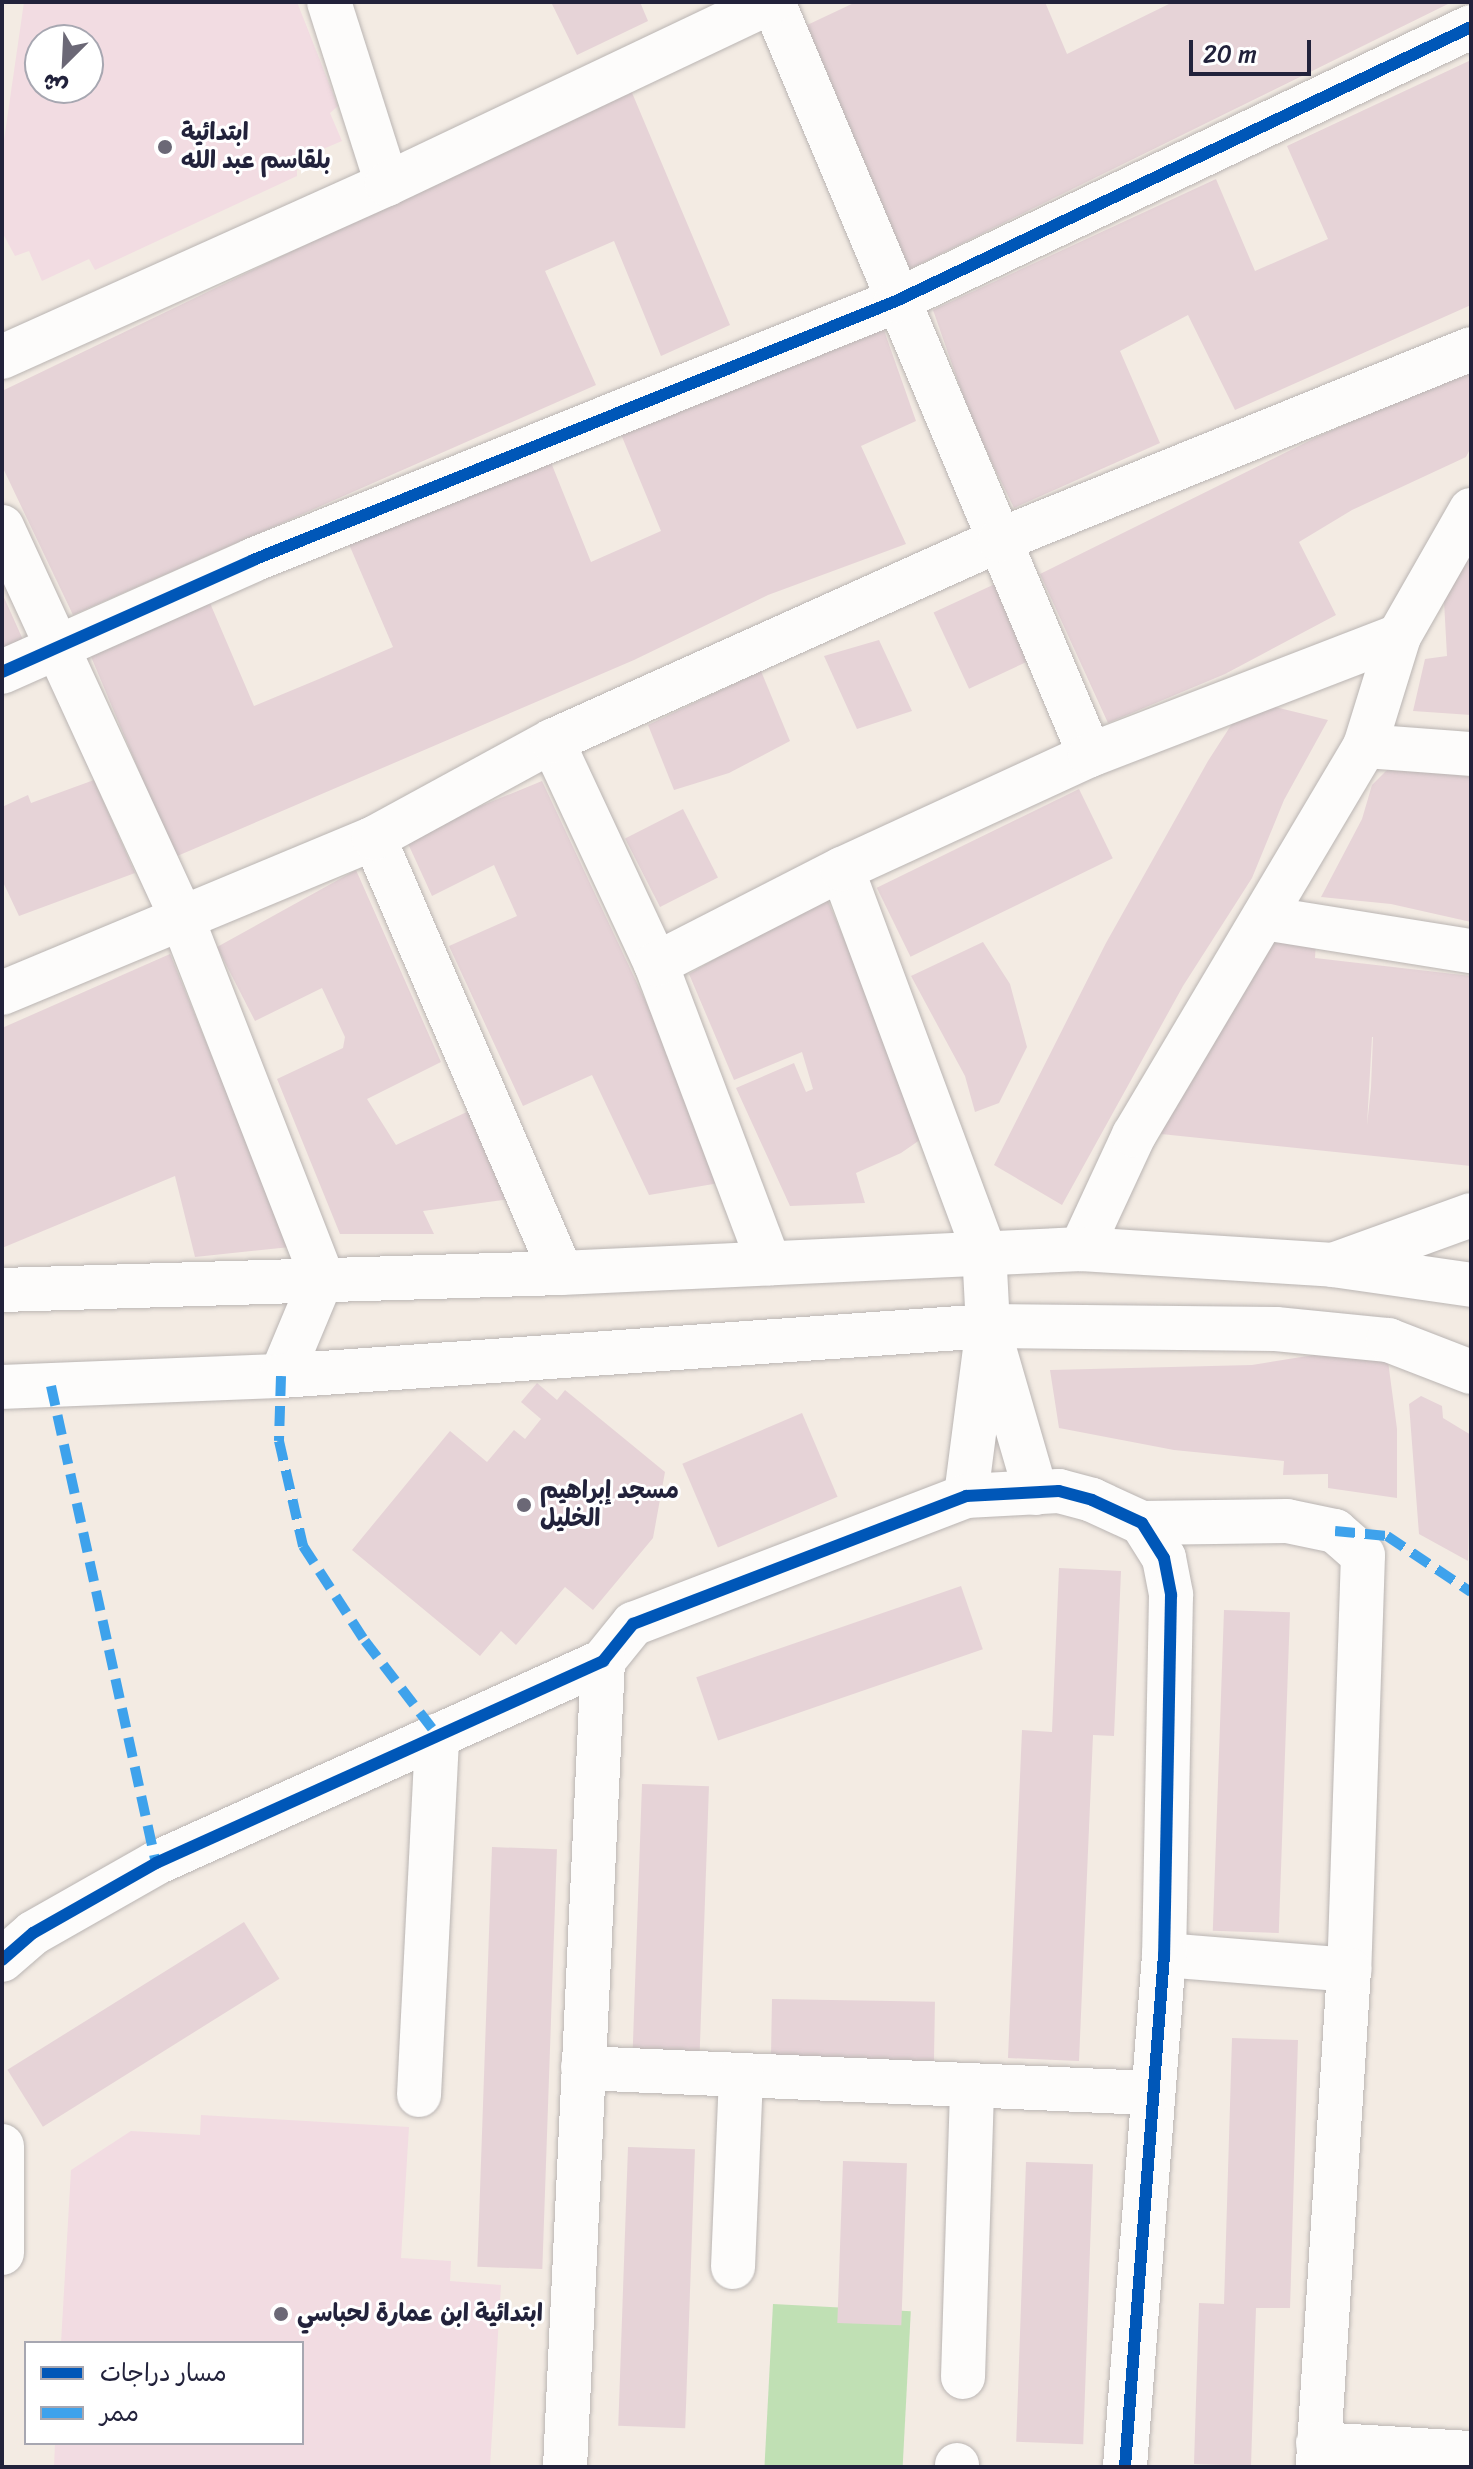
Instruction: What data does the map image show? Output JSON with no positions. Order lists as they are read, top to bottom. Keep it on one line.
{"places":["ابتدائية بلقاسم عبد الله","مسجد إبراهيم الخليل","ابتدائية ابن عمارة لحباسي"],"legend":["مسار دراجات","ممر"],"scale_bar":"20 m","north":"bottom left"}
